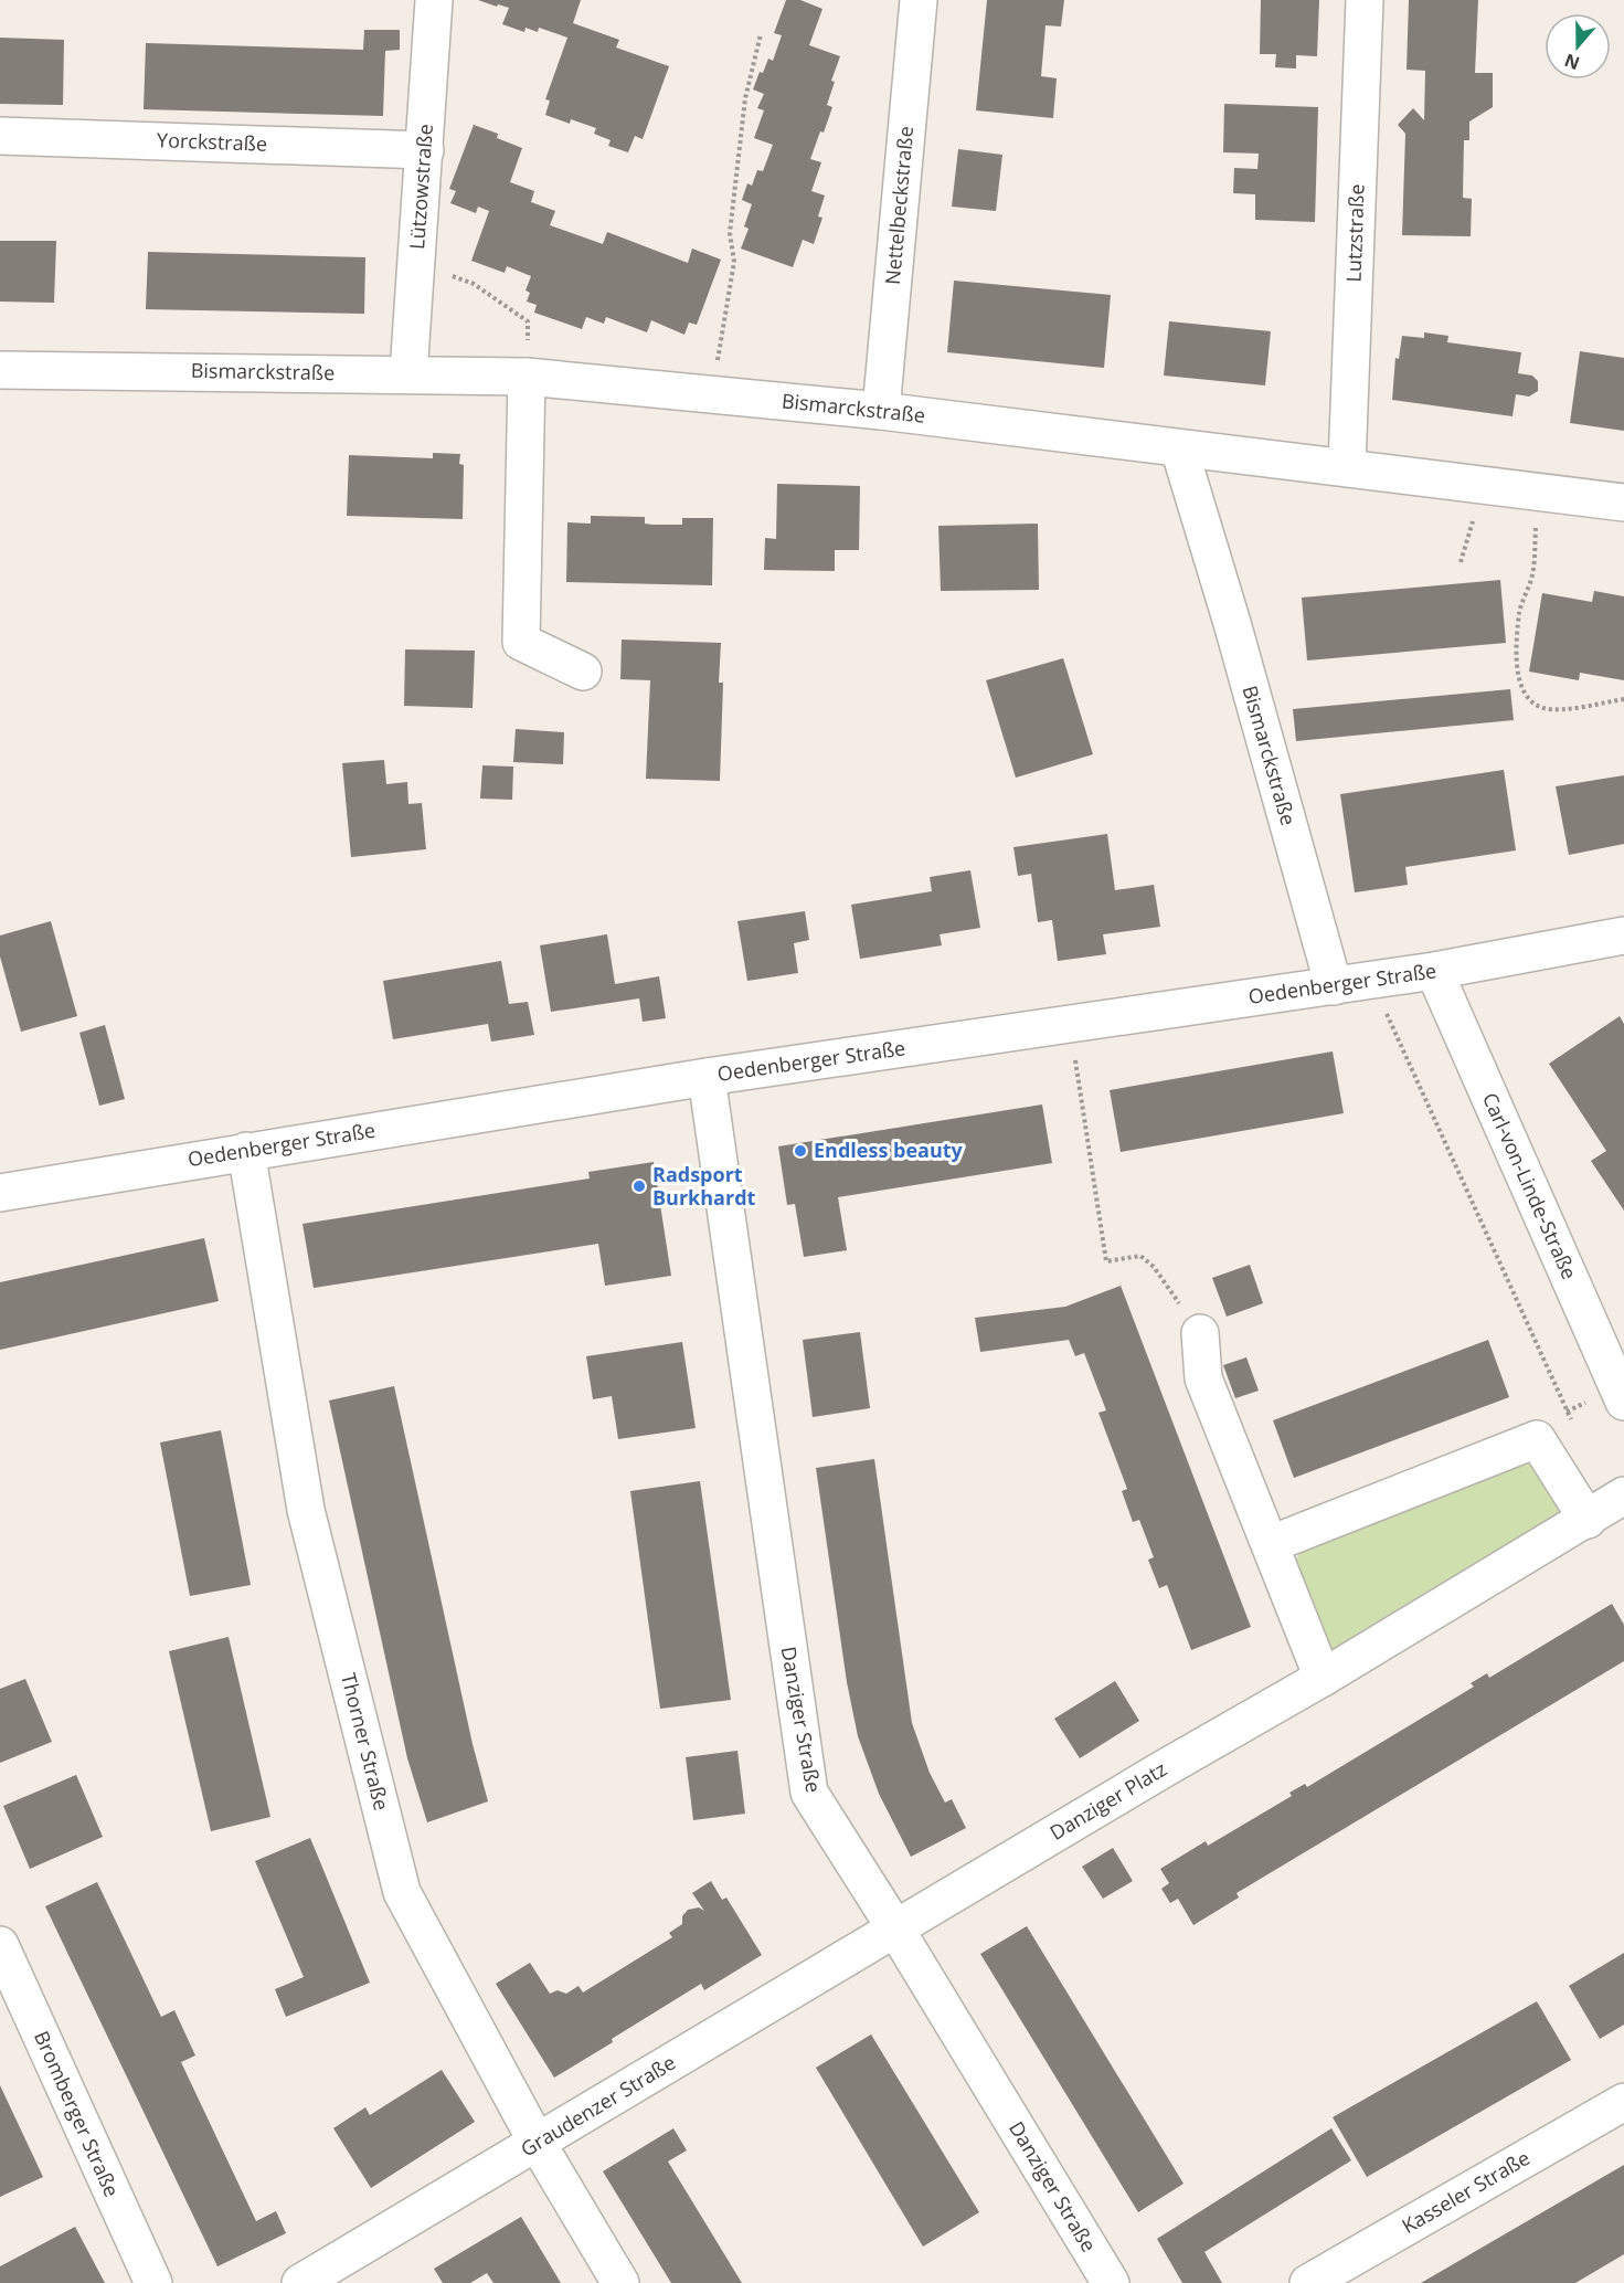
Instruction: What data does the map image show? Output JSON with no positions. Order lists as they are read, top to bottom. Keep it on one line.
{"streets":{"street":["Yorckstraße","Lützowstraße","Nettelbeckstraße","Lutzstraße","Bismarckstraße","Oedenberger Straße","Carl-von-Linde-Straße","Danziger Straße","Thorner Straße","Danziger Platz","Graudenzer Straße","Bromberger Straße","Kasseler Straße"]},"crossings":[["Yorckstraße","Lützowstraße"],["Lützowstraße","Bismarckstraße"],["Nettelbeckstraße","Bismarckstraße"],["Lutzstraße","Bismarckstraße"],["Bismarckstraße","Oedenberger Straße"],["Oedenberger Straße","Carl-von-Linde-Straße"],["Oedenberger Straße","Danziger Straße"],["Oedenberger Straße","Thorner Straße"],["Danziger Straße","Danziger Platz"],["Danziger Straße","Graudenzer Straße"],["Thorner Straße","Graudenzer Straße"],["Danziger Platz","Graudenzer Straße"]],"places":["Endless beauty","Radsport Burkhardt"],"north":"bottom"}
